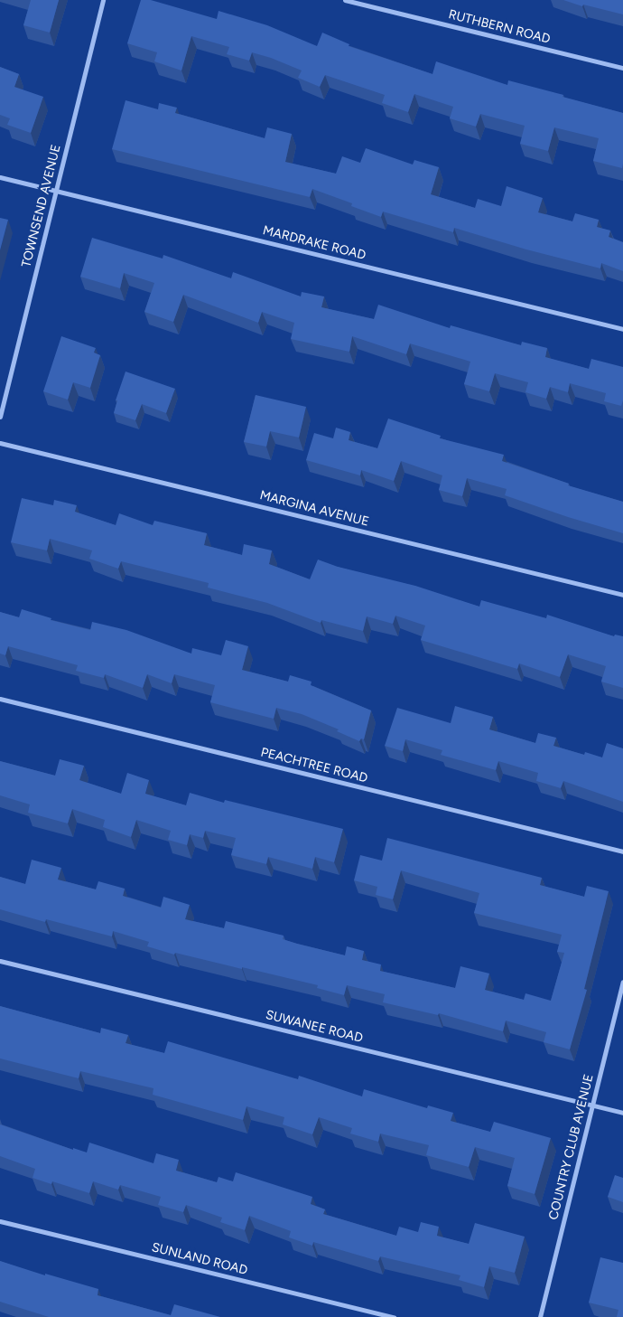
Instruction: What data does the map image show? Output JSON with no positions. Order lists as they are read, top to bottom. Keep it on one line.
{"streets":{"street":["RUTHBERN ROAD","TOWNSEND AVENUE","MARDRAKE ROAD","MARGINA AVENUE","PEACHTREE ROAD","SUWANEE ROAD","COUNTRY CLUB AVENUE","SUNLAND ROAD"]},"crossings":[["TOWNSEND AVENUE","MARDRAKE ROAD"],["SUWANEE ROAD","COUNTRY CLUB AVENUE"]]}
